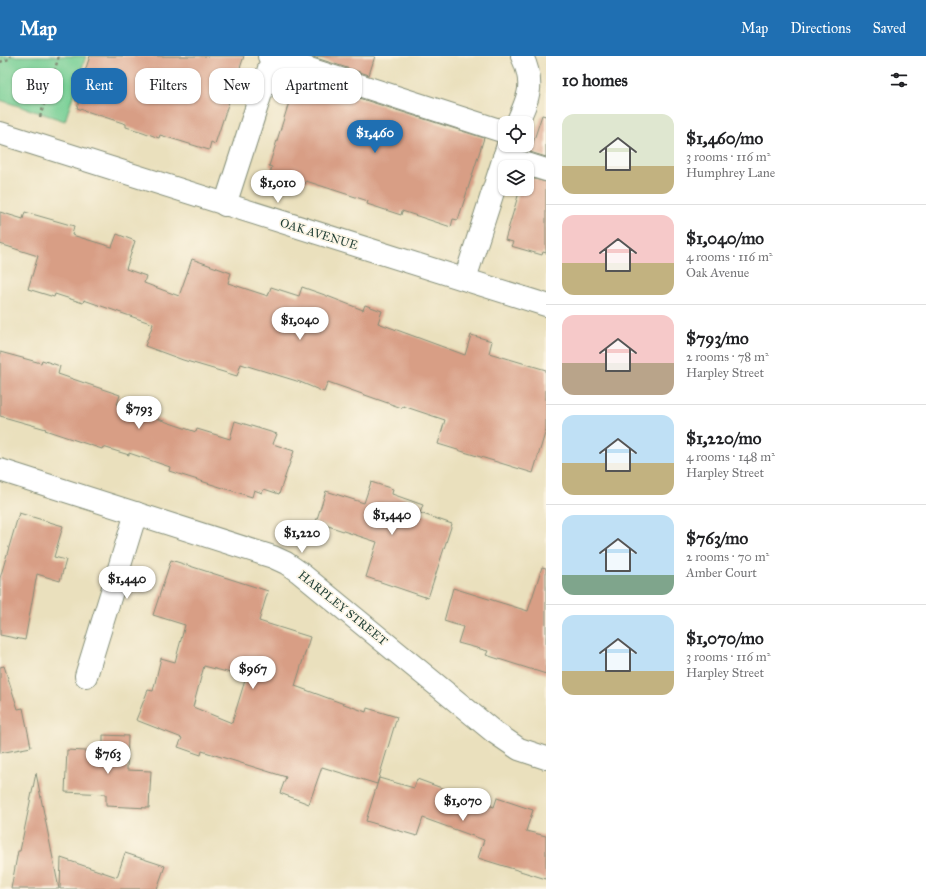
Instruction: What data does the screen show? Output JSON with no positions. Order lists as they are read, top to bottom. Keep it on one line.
{"streets":{"street":["OAK AVENUE","HARPLEY STREET"]},"page":{"header":"Map","nav":["Map","Directions","Saved"],"heading":"10 homes","chip":["Buy","Rent","Filters","New","Apartment"],"list":[{"name":"$1,460/mo","note":"3 rooms · 116 m² · Humphrey Lane"},{"name":"$1,040/mo","note":"4 rooms · 116 m² · Oak Avenue"},{"name":"$793/mo","note":"2 rooms · 78 m² · Harpley Street"},{"name":"$1,220/mo","note":"4 rooms · 148 m² · Harpley Street"},{"name":"$763/mo","note":"2 rooms · 70 m² · Amber Court"},{"name":"$1,070/mo","note":"3 rooms · 116 m² · Harpley Street"}],"price":["$1,460","$1,010","$1,040","$793","$1,440","$1,220","$1,440","$967","$763","$1,070"]}}
